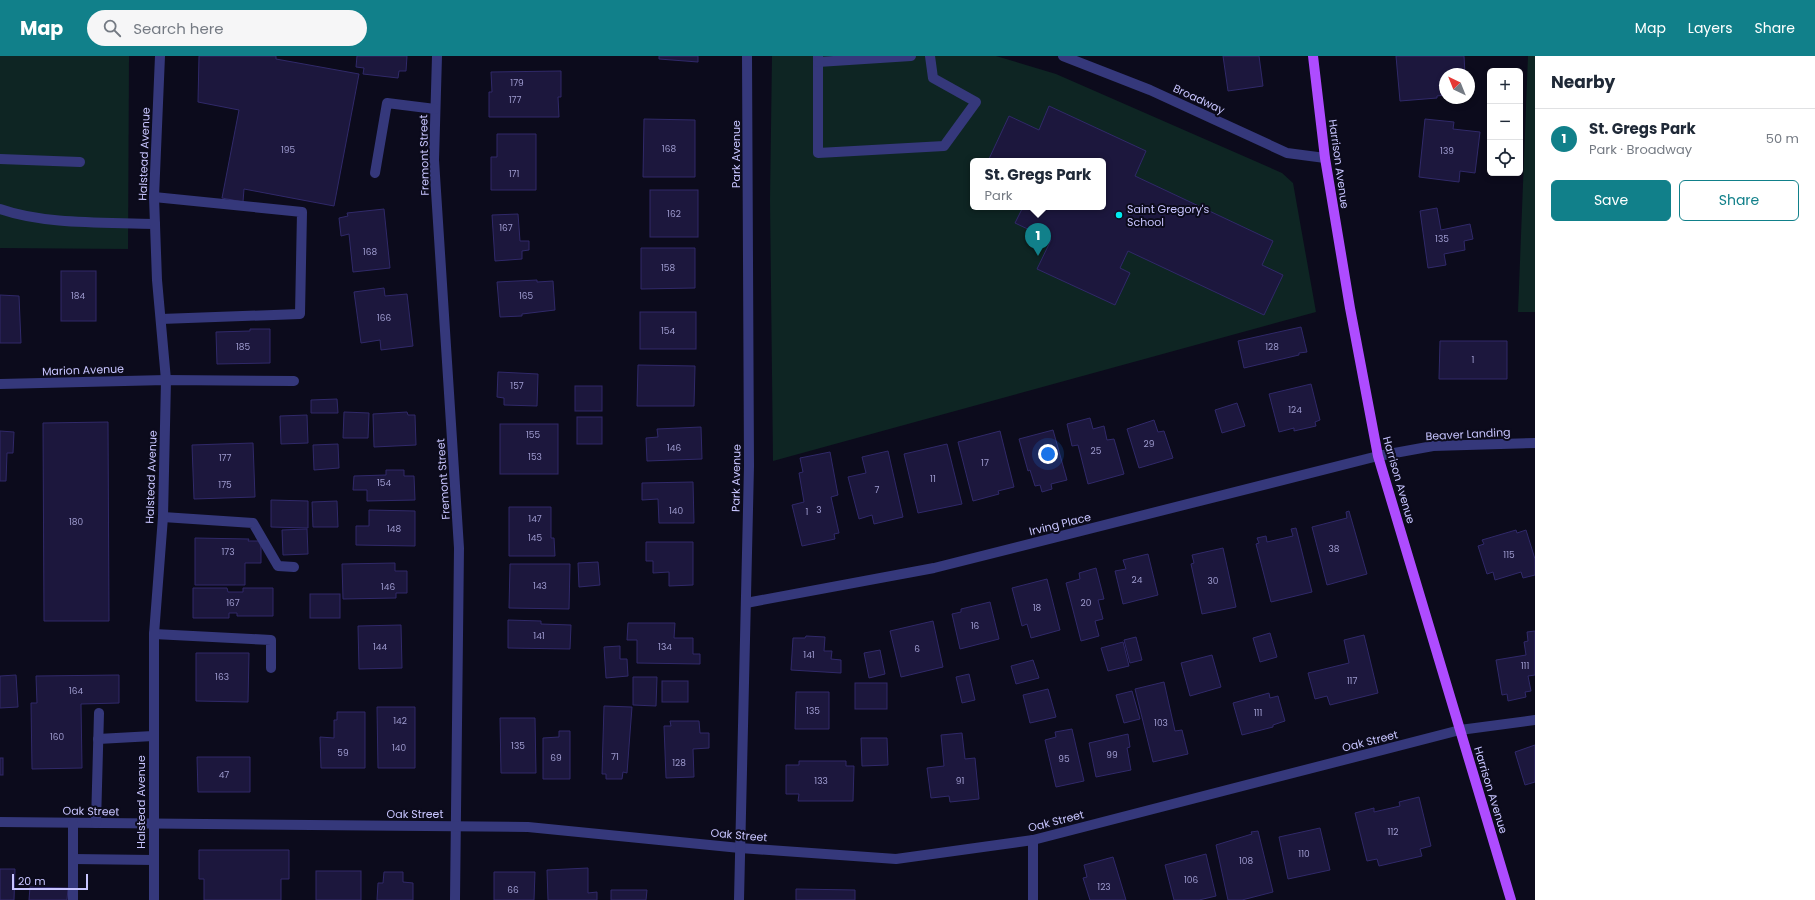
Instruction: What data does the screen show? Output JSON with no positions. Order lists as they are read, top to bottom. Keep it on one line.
{"streets":{"main road":["Harrison Avenue"],"street":["Broadway","Halstead Avenue","Park Avenue","Fremont Street","Marion Avenue","Beaver Landing","Irving Place","Oak Street"]},"crossings":[["Broadway","Harrison Avenue"],["Halstead Avenue","Marion Avenue"],["Halstead Avenue","Oak Street"],["Park Avenue","Irving Place"],["Park Avenue","Oak Street"],["Fremont Street","Oak Street"],["Harrison Avenue","Beaver Landing"],["Harrison Avenue","Irving Place"],["Harrison Avenue","Oak Street"],["Beaver Landing","Irving Place"]],"places":["Saint Gregory's School"],"house_numbers":["179","177","168","195","139","171","162","167","135","168","158","184","165","166","154","185","128","1","157","124","155","29","146","25","153","177","17","11","154","175","7","3","140","1","147","180","148","145","38","173","115","24","30","143","146","167","20","18","16","141","144","134","6","141","111","163","117","164","135","111","142","103","160","135","140","59","99","71","69","95","128","47","133","91","112","110","108","106","123","66"],"scale_bar":"20 m","north":"top left","page":{"header":"Map","search":"Search here","nav":["Map","Layers","Share"],"heading":"Nearby","map_buttons":["+","−"],"list":[{"mark":"1","name":"St. Gregs Park","note":"Park · Broadway","value":"50 m"}],"popup":["St. Gregs Park","Park"],"buttons":["Save","Share"],"pins":"1","scale":"20 m"}}
